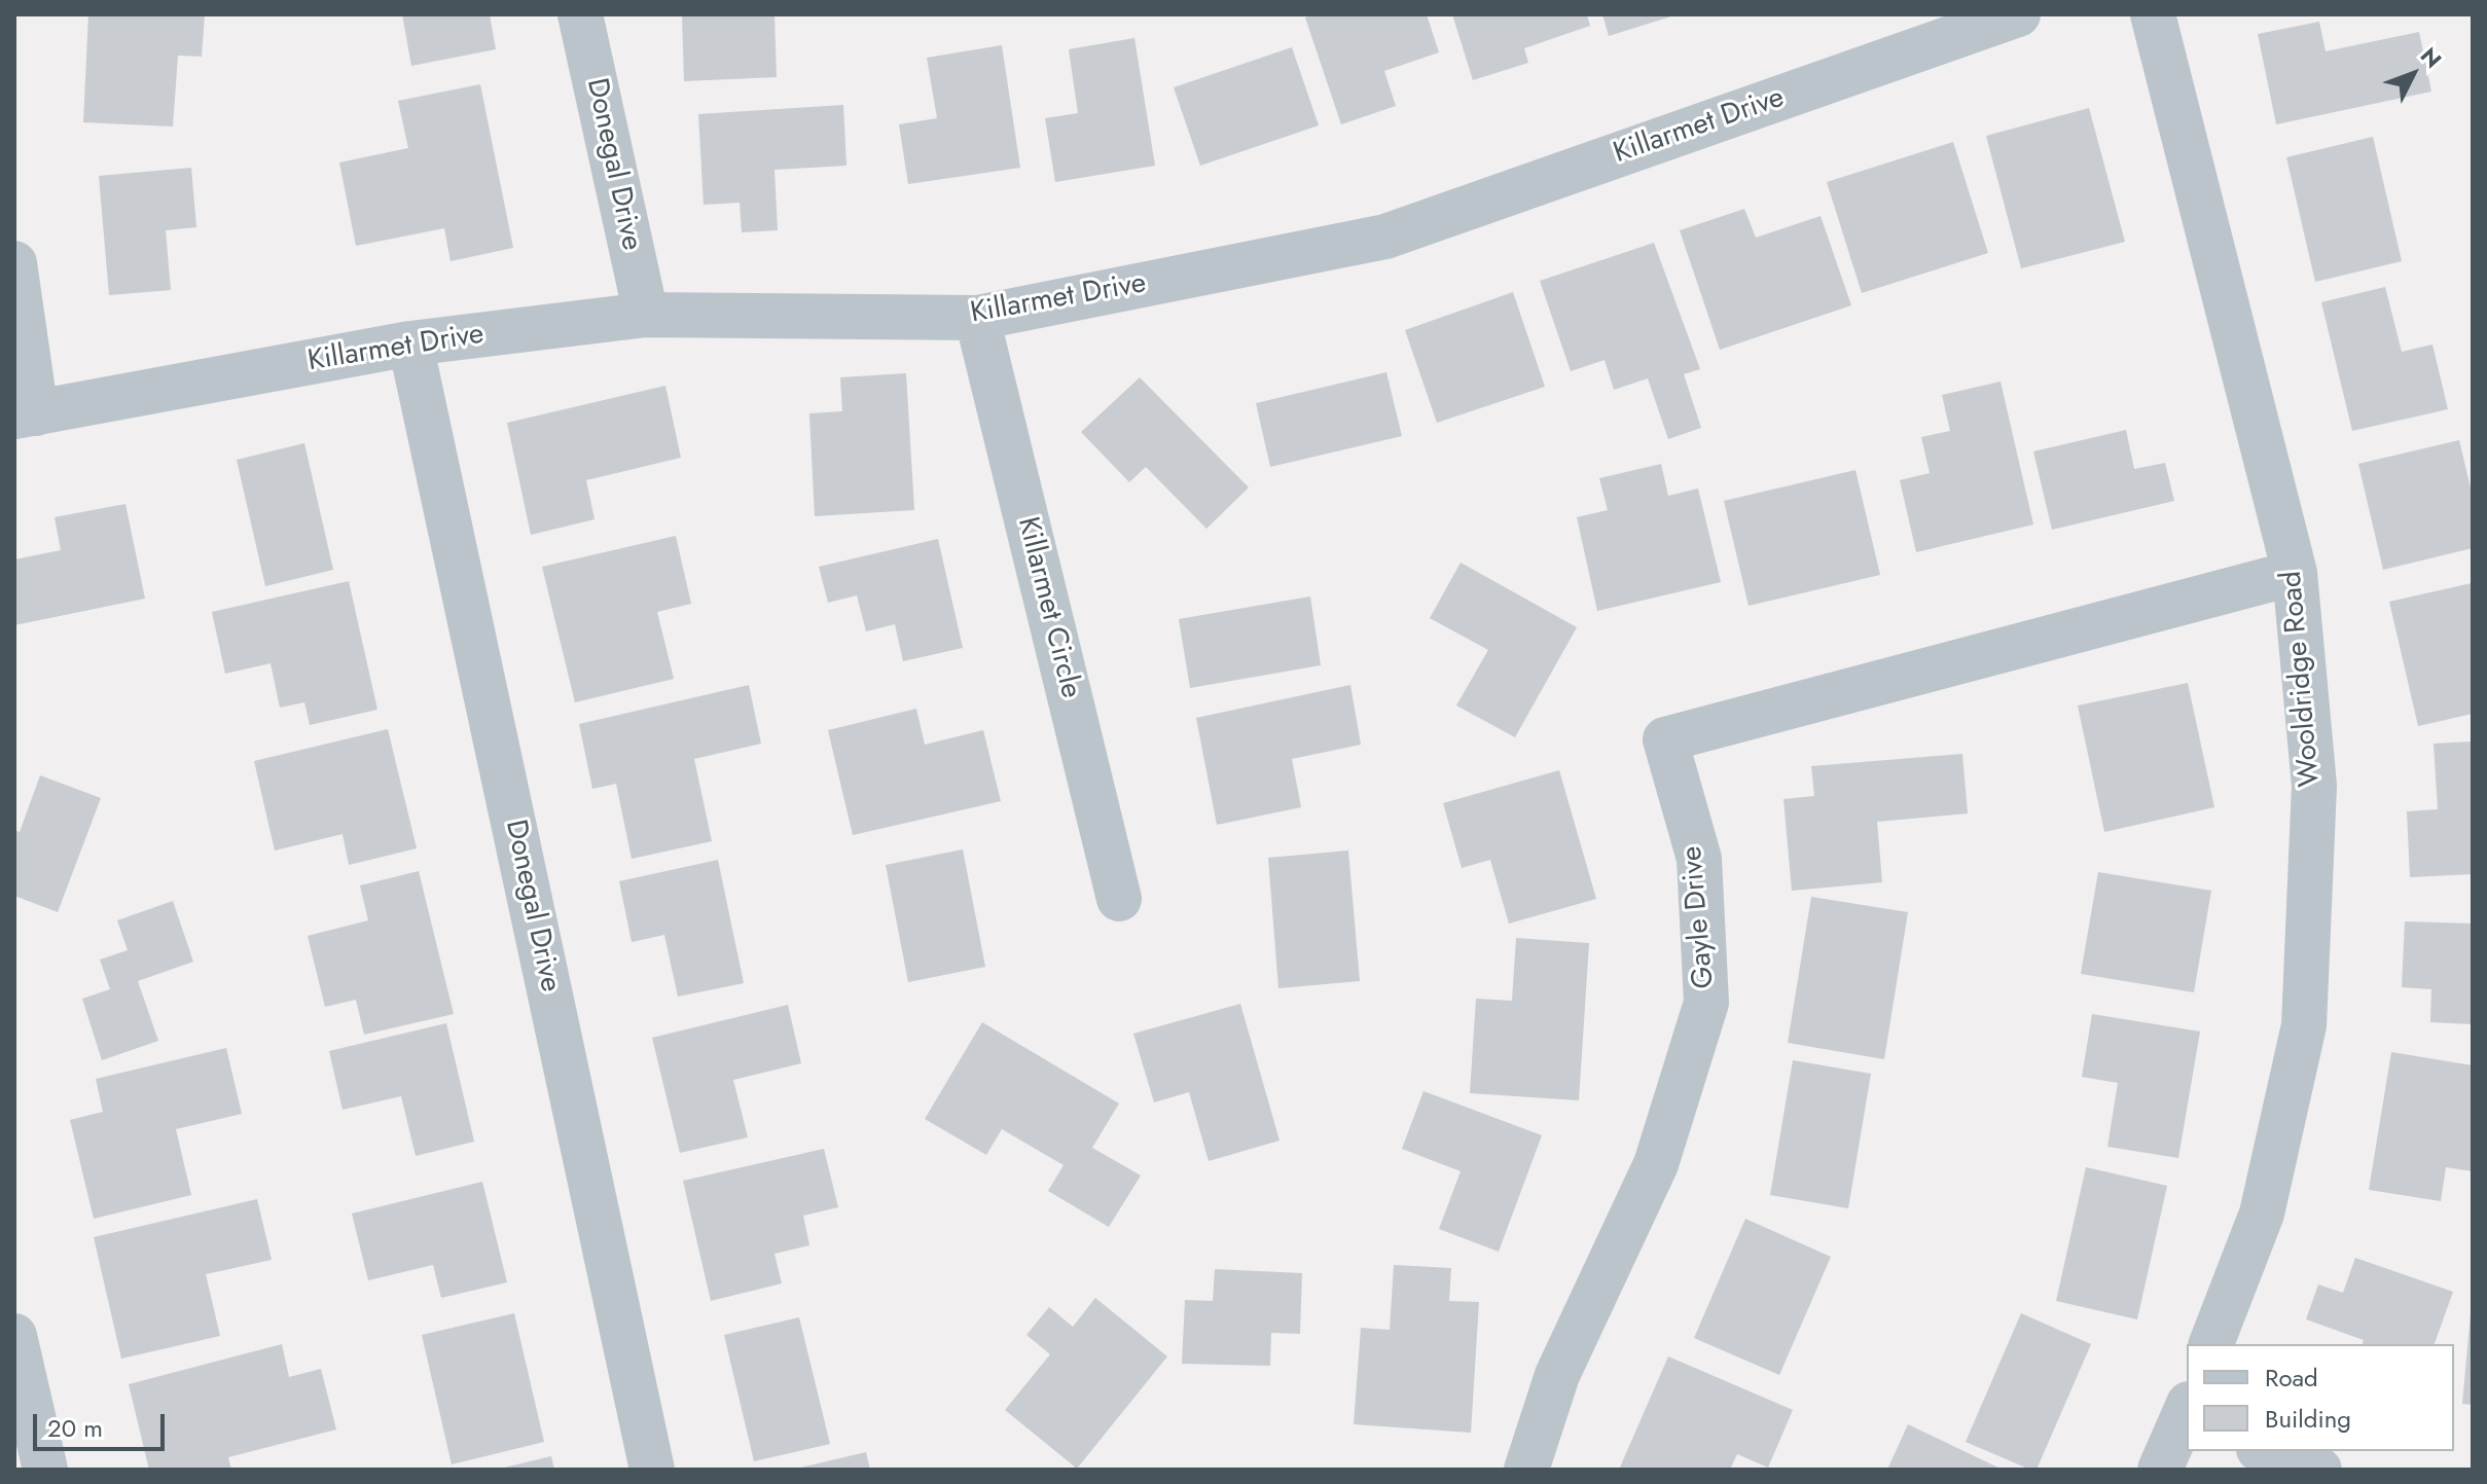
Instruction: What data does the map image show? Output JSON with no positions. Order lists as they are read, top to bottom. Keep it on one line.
{"streets":{"street":["Killarmet Drive","Donegal Drive","Killarmet Circle","Wooldridge Road","Gayle Drive"]},"crossings":[["Killarmet Drive","Donegal Drive"],["Killarmet Drive","Killarmet Circle"],["Wooldridge Road","Gayle Drive"]],"legend":["Road","Building"],"scale_bar":"20 m","north":"top right"}
